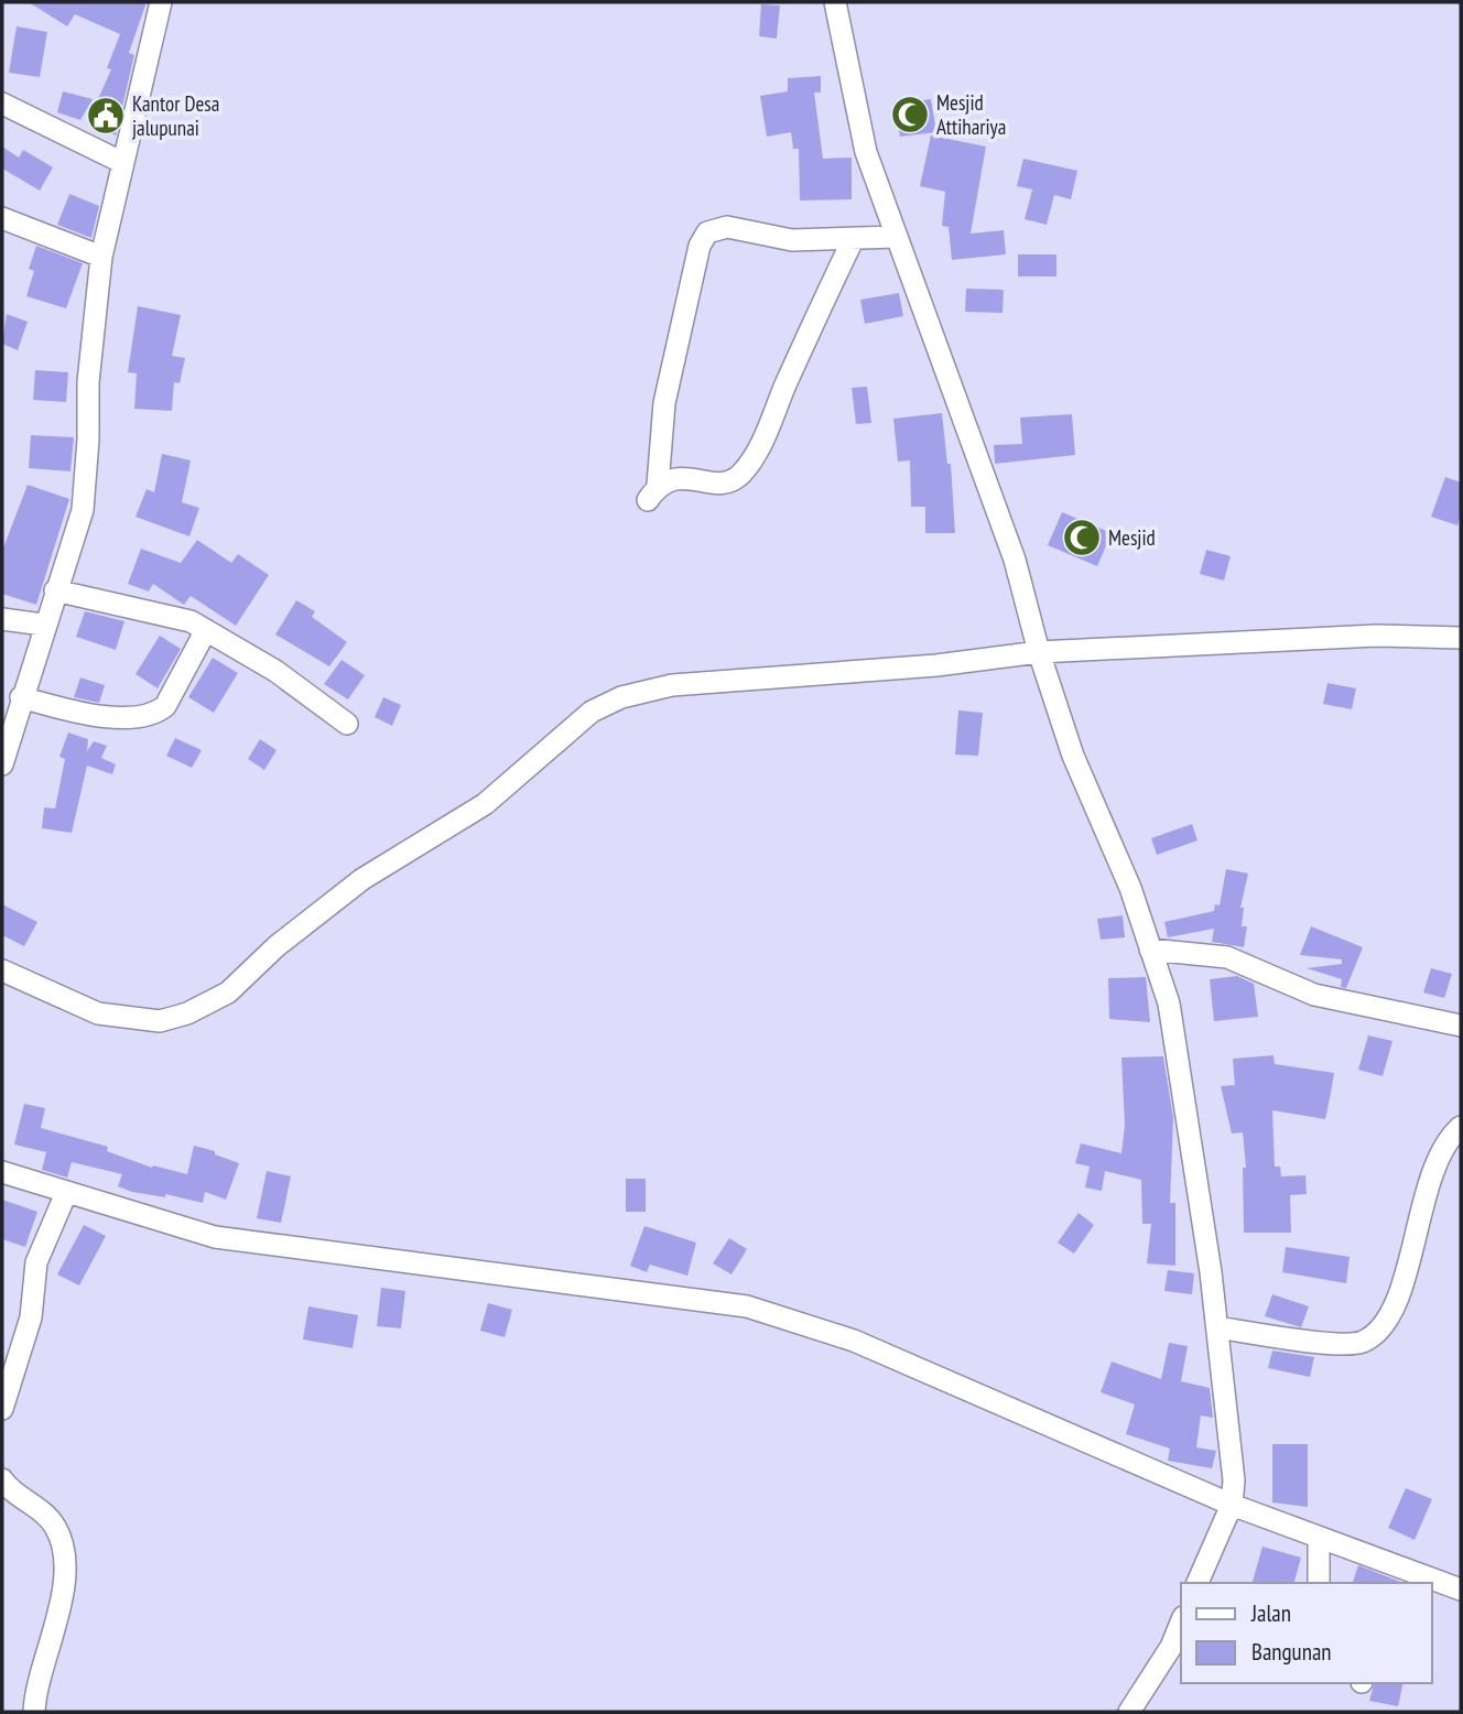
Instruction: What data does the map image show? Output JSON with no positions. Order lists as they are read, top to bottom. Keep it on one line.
{"places":{"mosque":["Mesjid Attihariya","Mesjid"],"public building":["Kantor Desa jalupunai"]},"legend":["Jalan","Bangunan"]}
